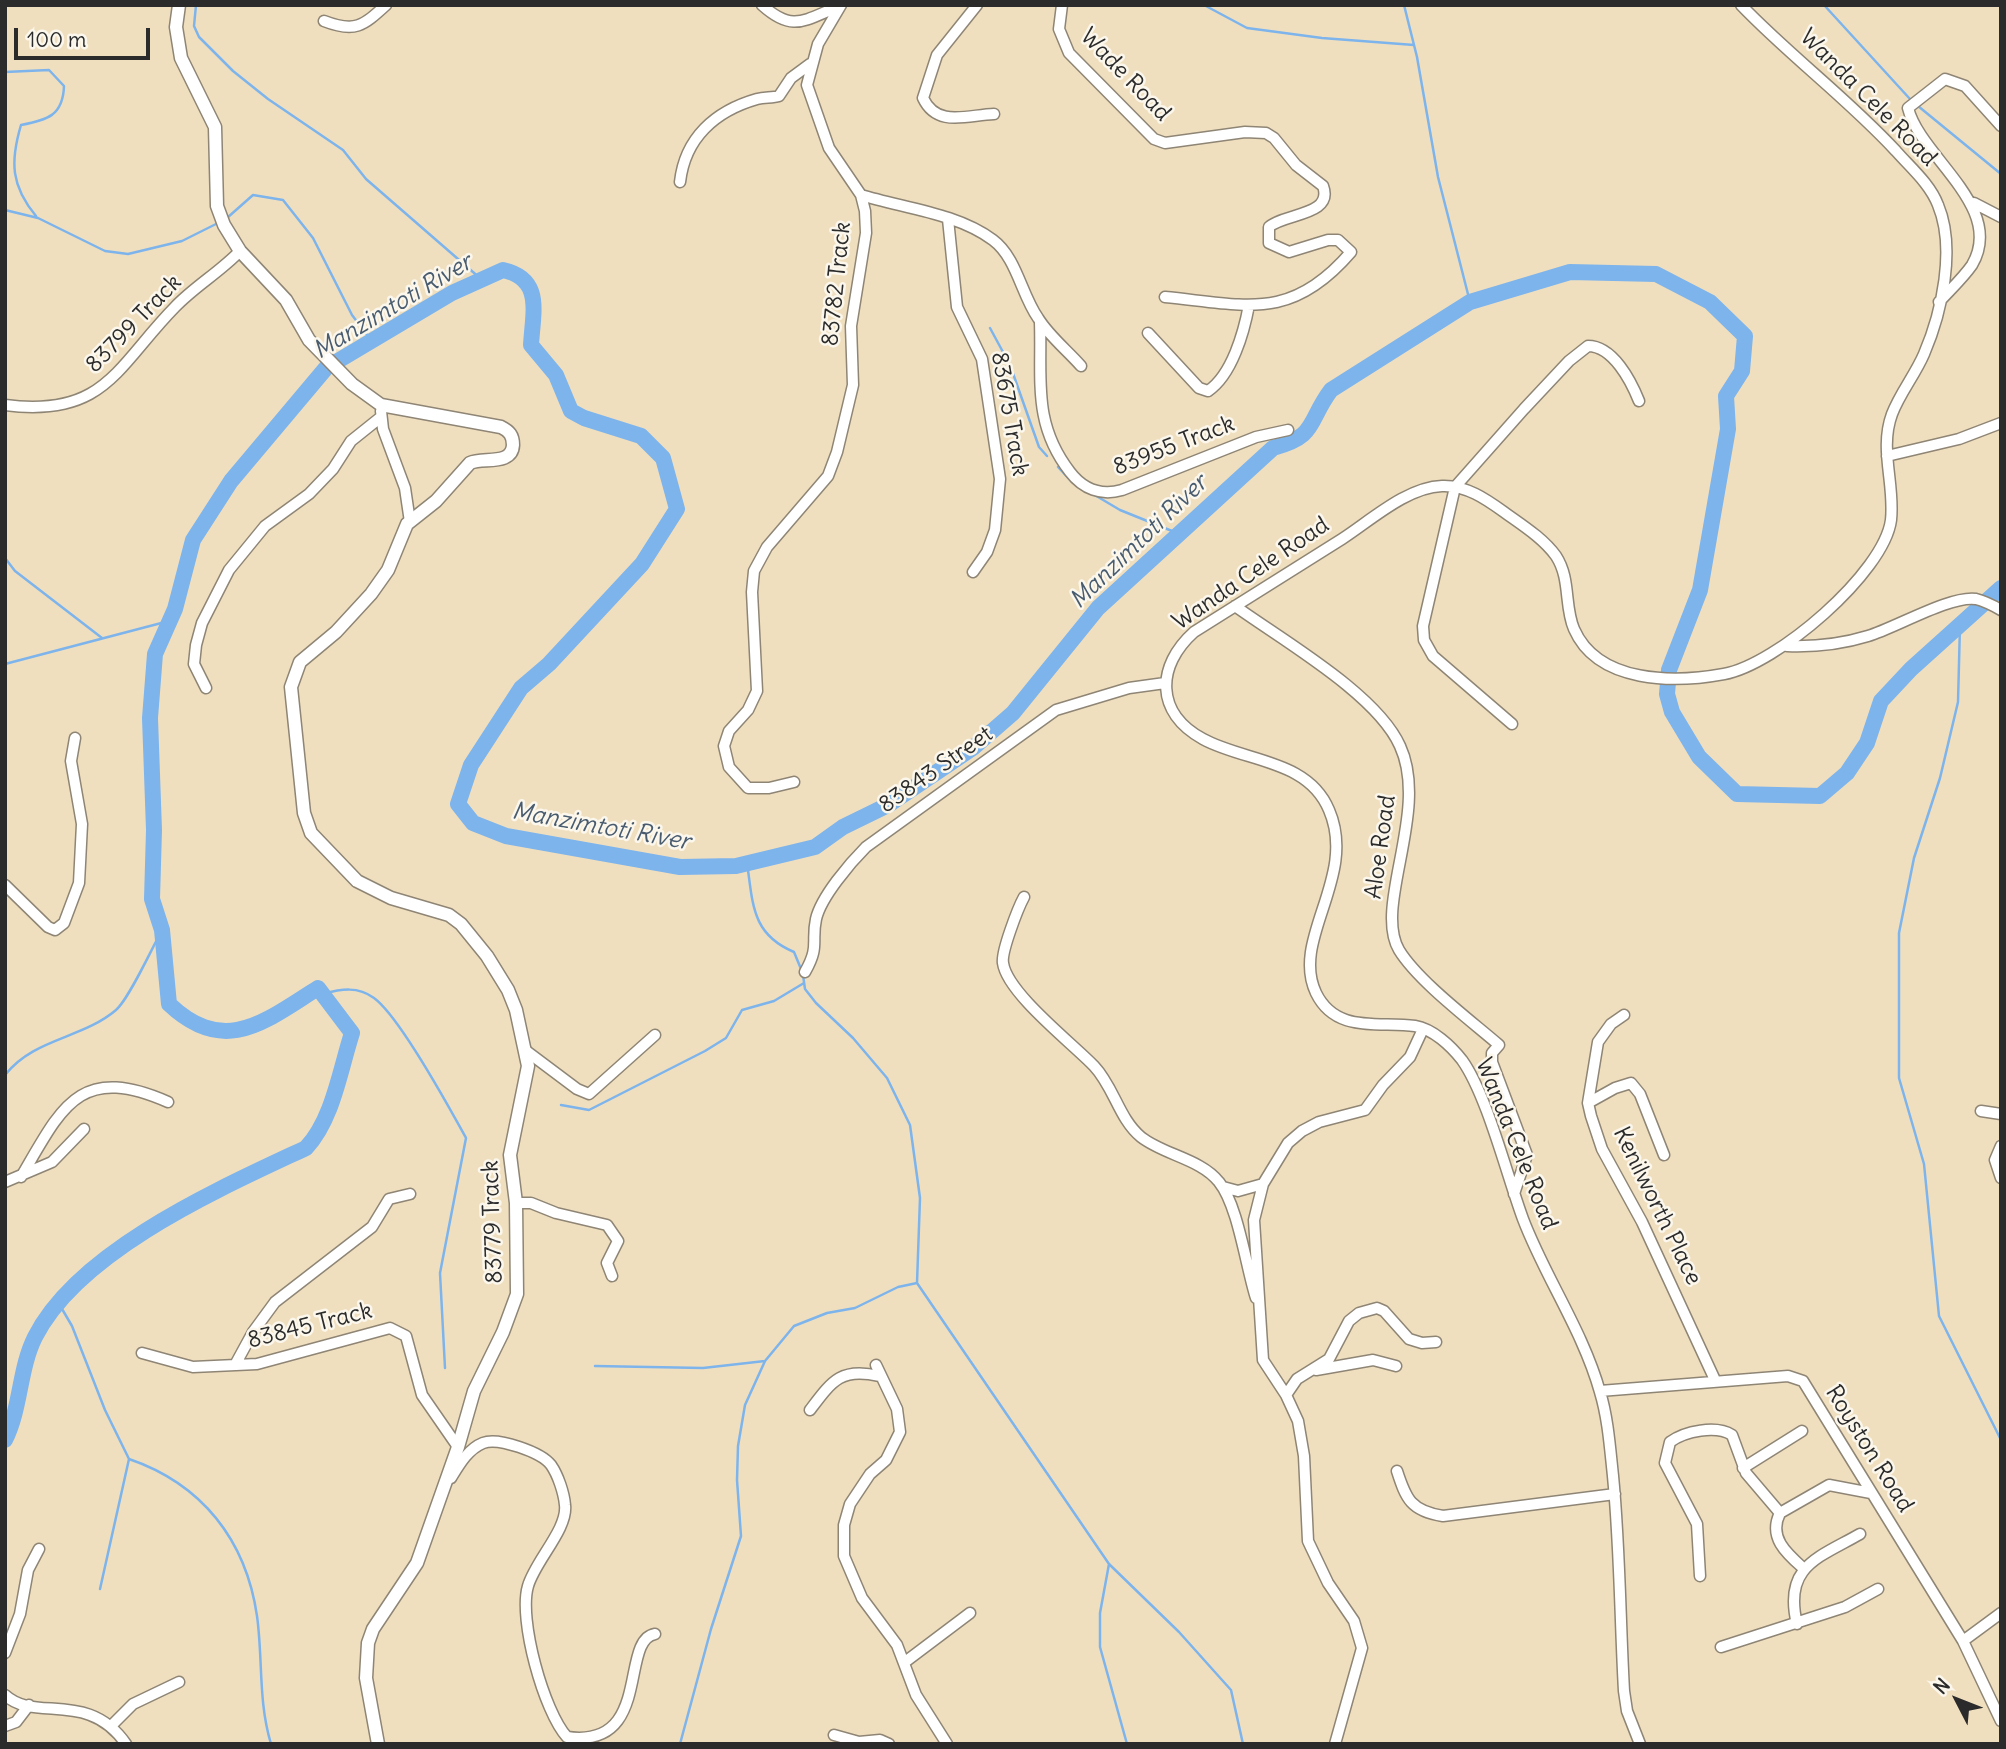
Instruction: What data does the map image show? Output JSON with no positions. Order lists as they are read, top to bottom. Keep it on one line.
{"streets":{"street":["Wade Road","Wanda Cele Road","83782 Track","83799 Track","83675 Track","83955 Track","83843 Street","Aloe Road","Kenilworth Place","83779 Track","83845 Track","Royston Road"]},"crossings":[["Wanda Cele Road","83843 Street"],["Wanda Cele Road","Aloe Road"],["Wanda Cele Road","Royston Road"],["83799 Track","83779 Track"],["Kenilworth Place","Royston Road"],["83779 Track","83845 Track"]],"water":["Manzimtoti River"],"scale_bar":"100 m","north":"top left"}
